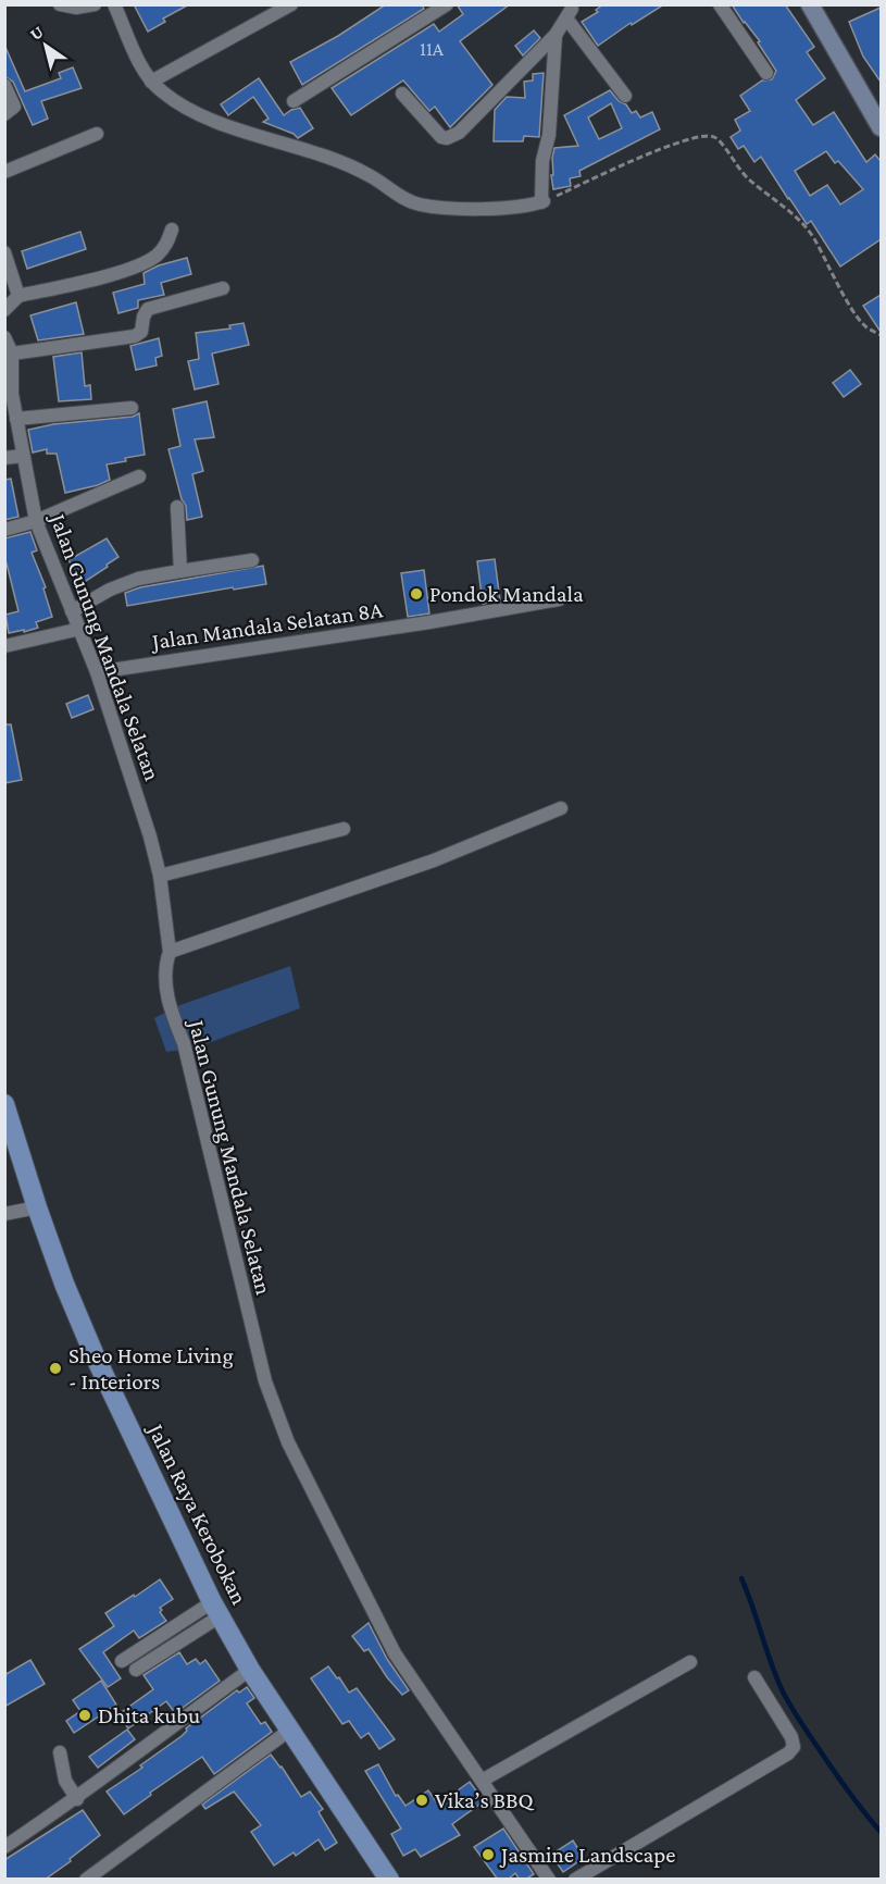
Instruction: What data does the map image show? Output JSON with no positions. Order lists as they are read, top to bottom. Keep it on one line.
{"streets":{"main road":["Jalan Raya Kerobokan"],"street":["Jalan Mandala Selatan 8A","Jalan Gunung Mandala Selatan"]},"crossings":[["Jalan Mandala Selatan 8A","Jalan Gunung Mandala Selatan"]],"places":["Pondok Mandala","Sheo Home Living - Interiors","Dhita kubu","Vika’s BBQ","Jasmine Landscape"],"house_numbers":["11A"],"north":"top left"}
